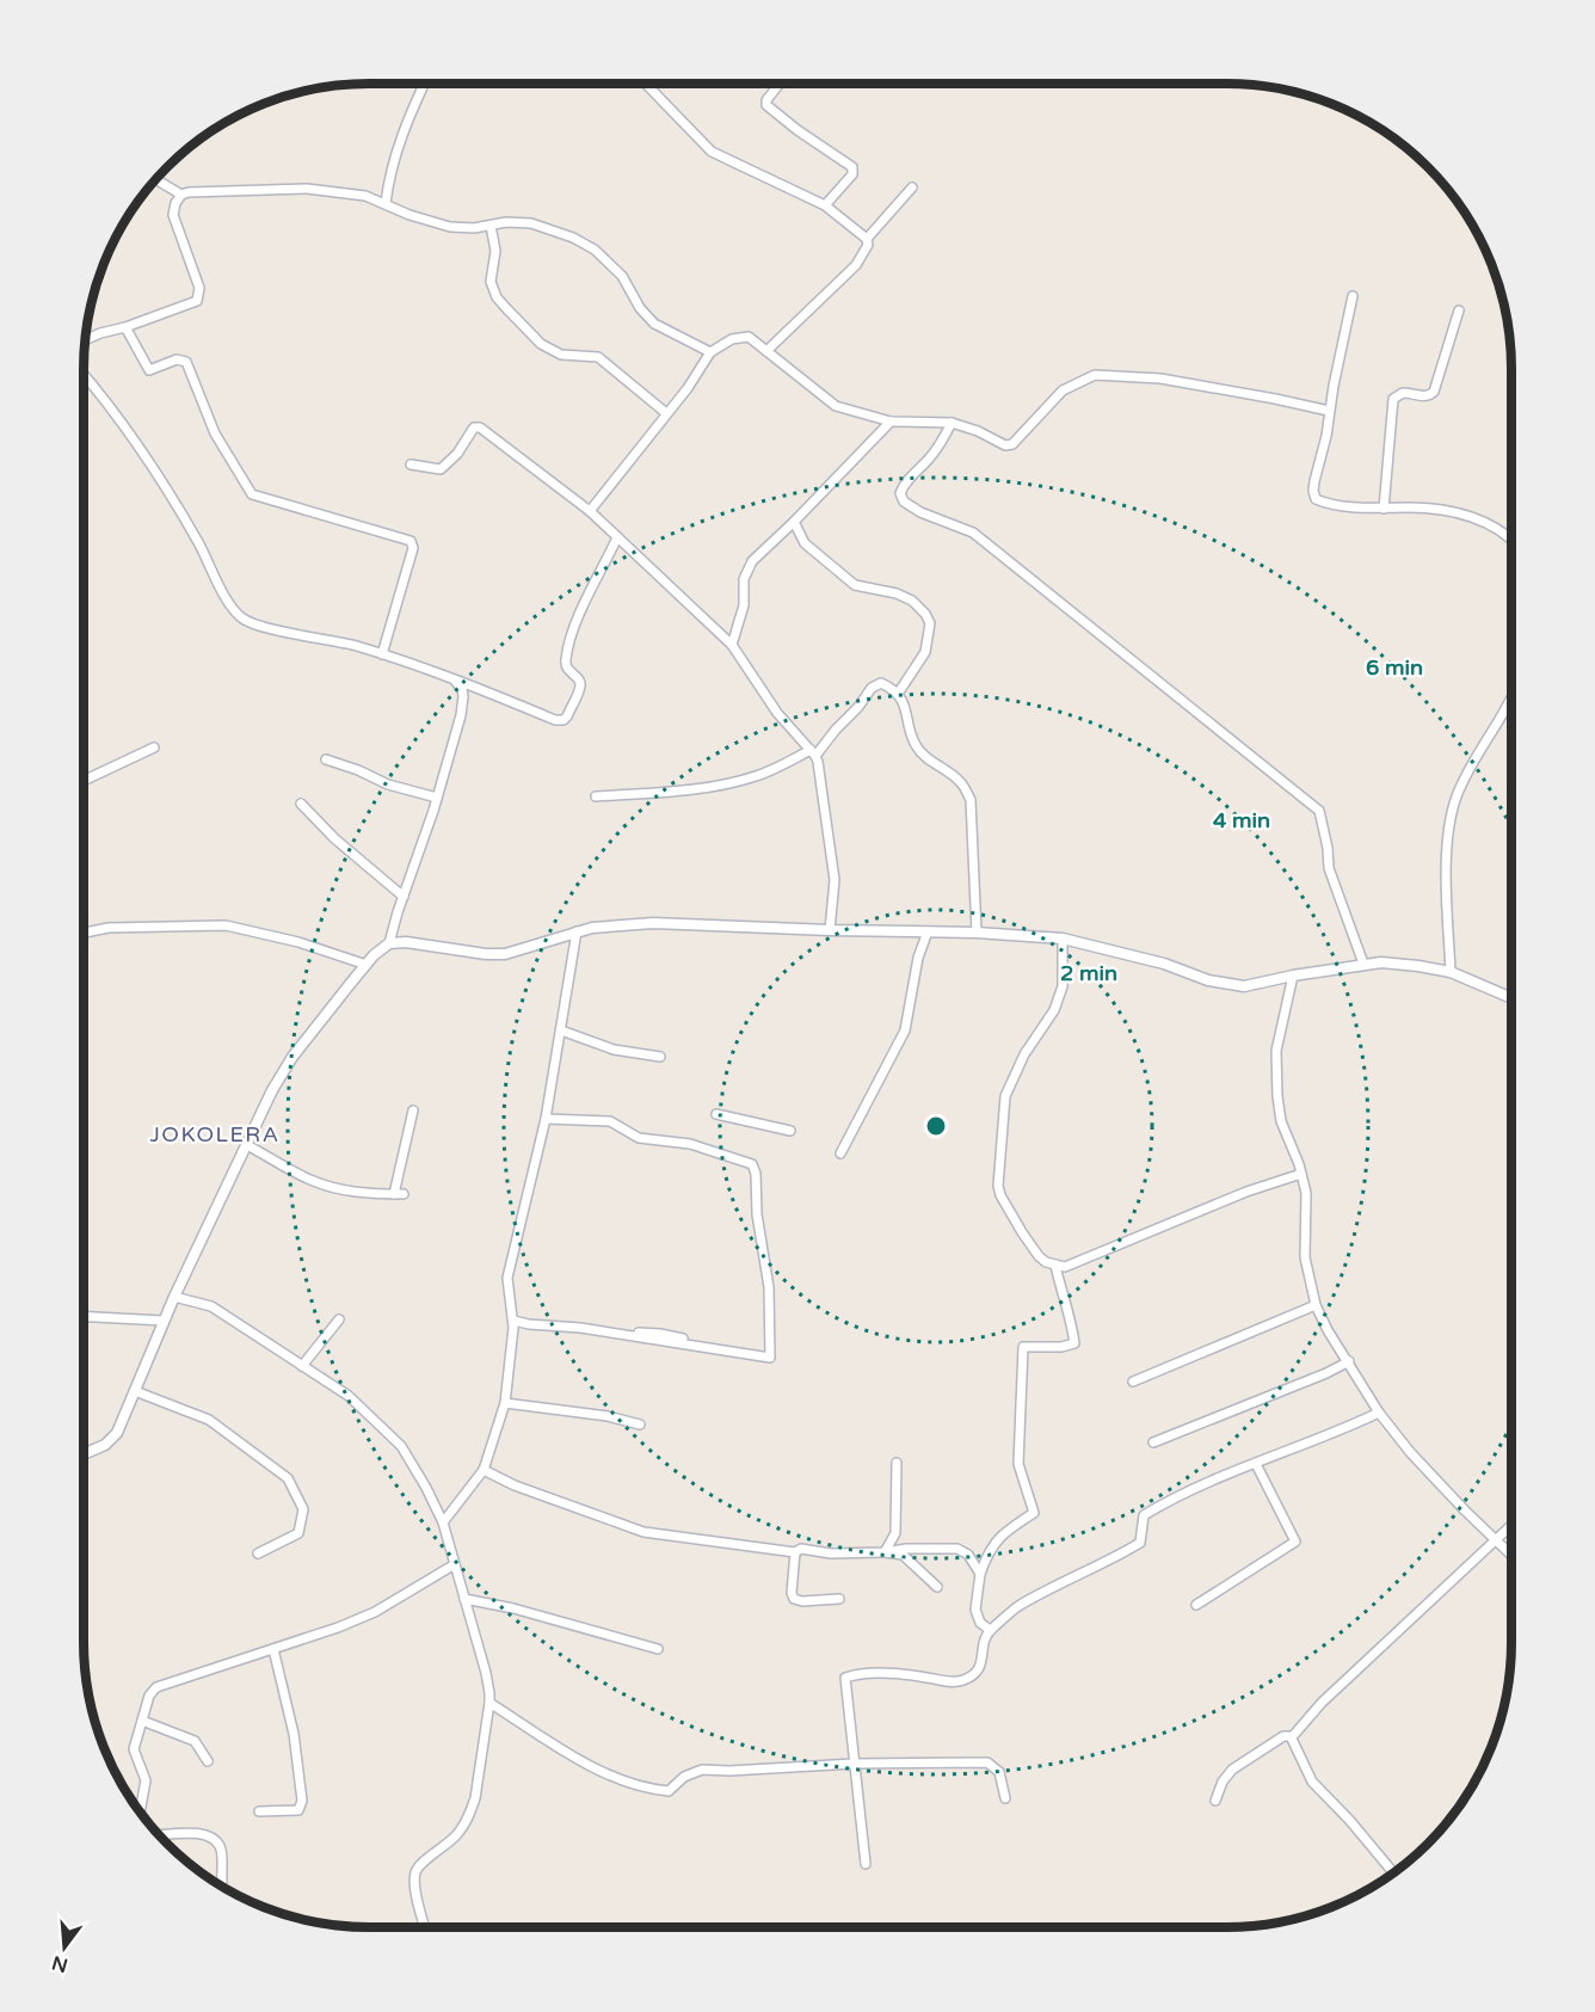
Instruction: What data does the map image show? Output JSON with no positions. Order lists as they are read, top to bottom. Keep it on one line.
{"districts":["JOKOLERA"],"north":"bottom","rings":["6 min","4 min","2 min"]}
